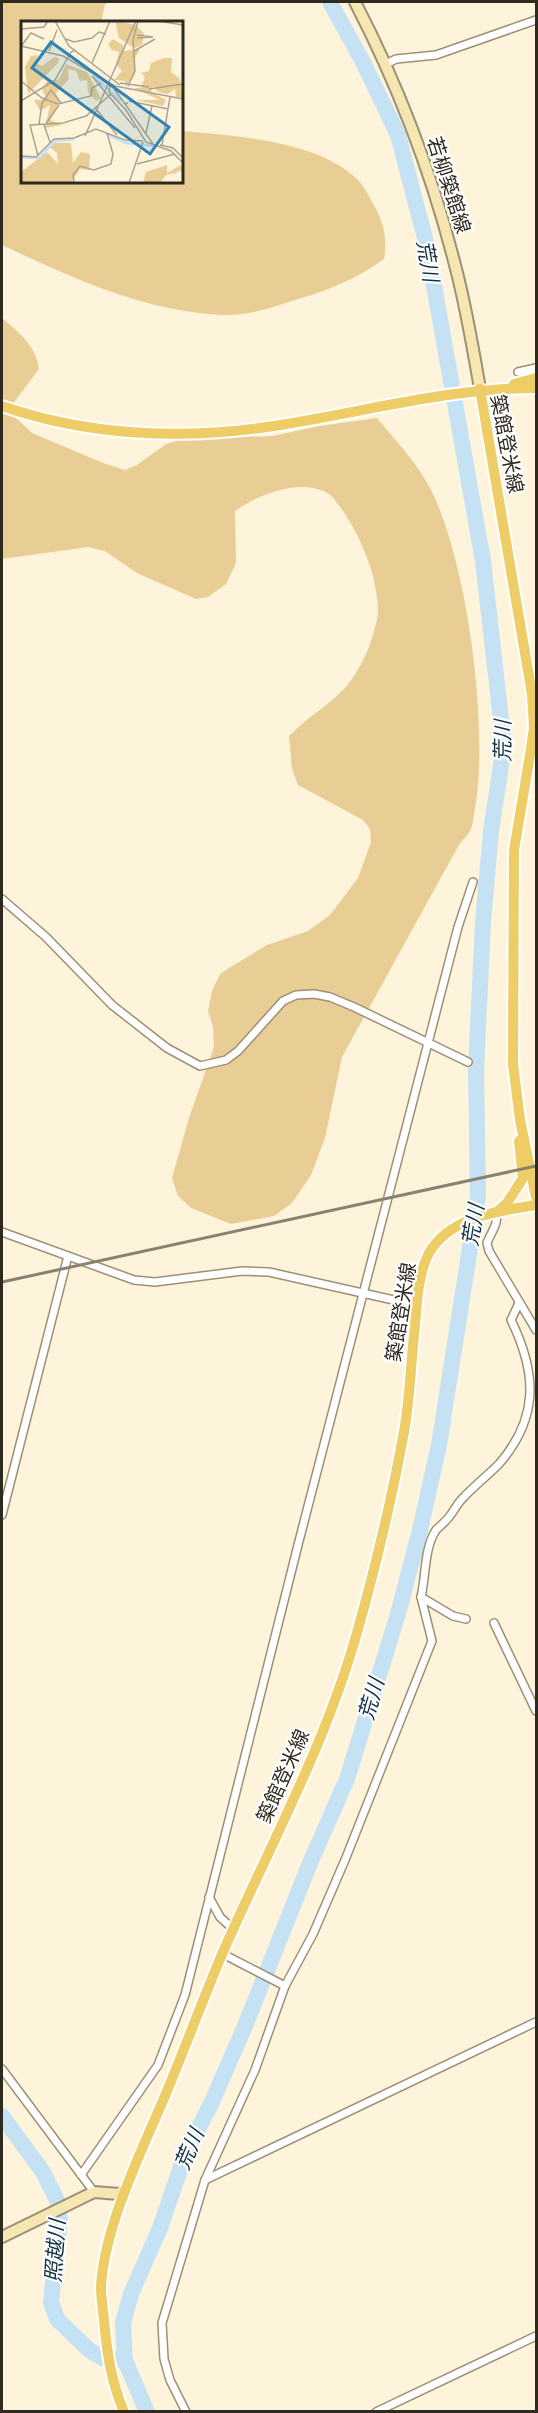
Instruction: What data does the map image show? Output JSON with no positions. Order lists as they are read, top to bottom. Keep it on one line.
{"streets":{"main road":["若柳築館線","築館登米線"]},"crossings":[["若柳築館線","築館登米線"]],"water":["荒川","照越川"]}
